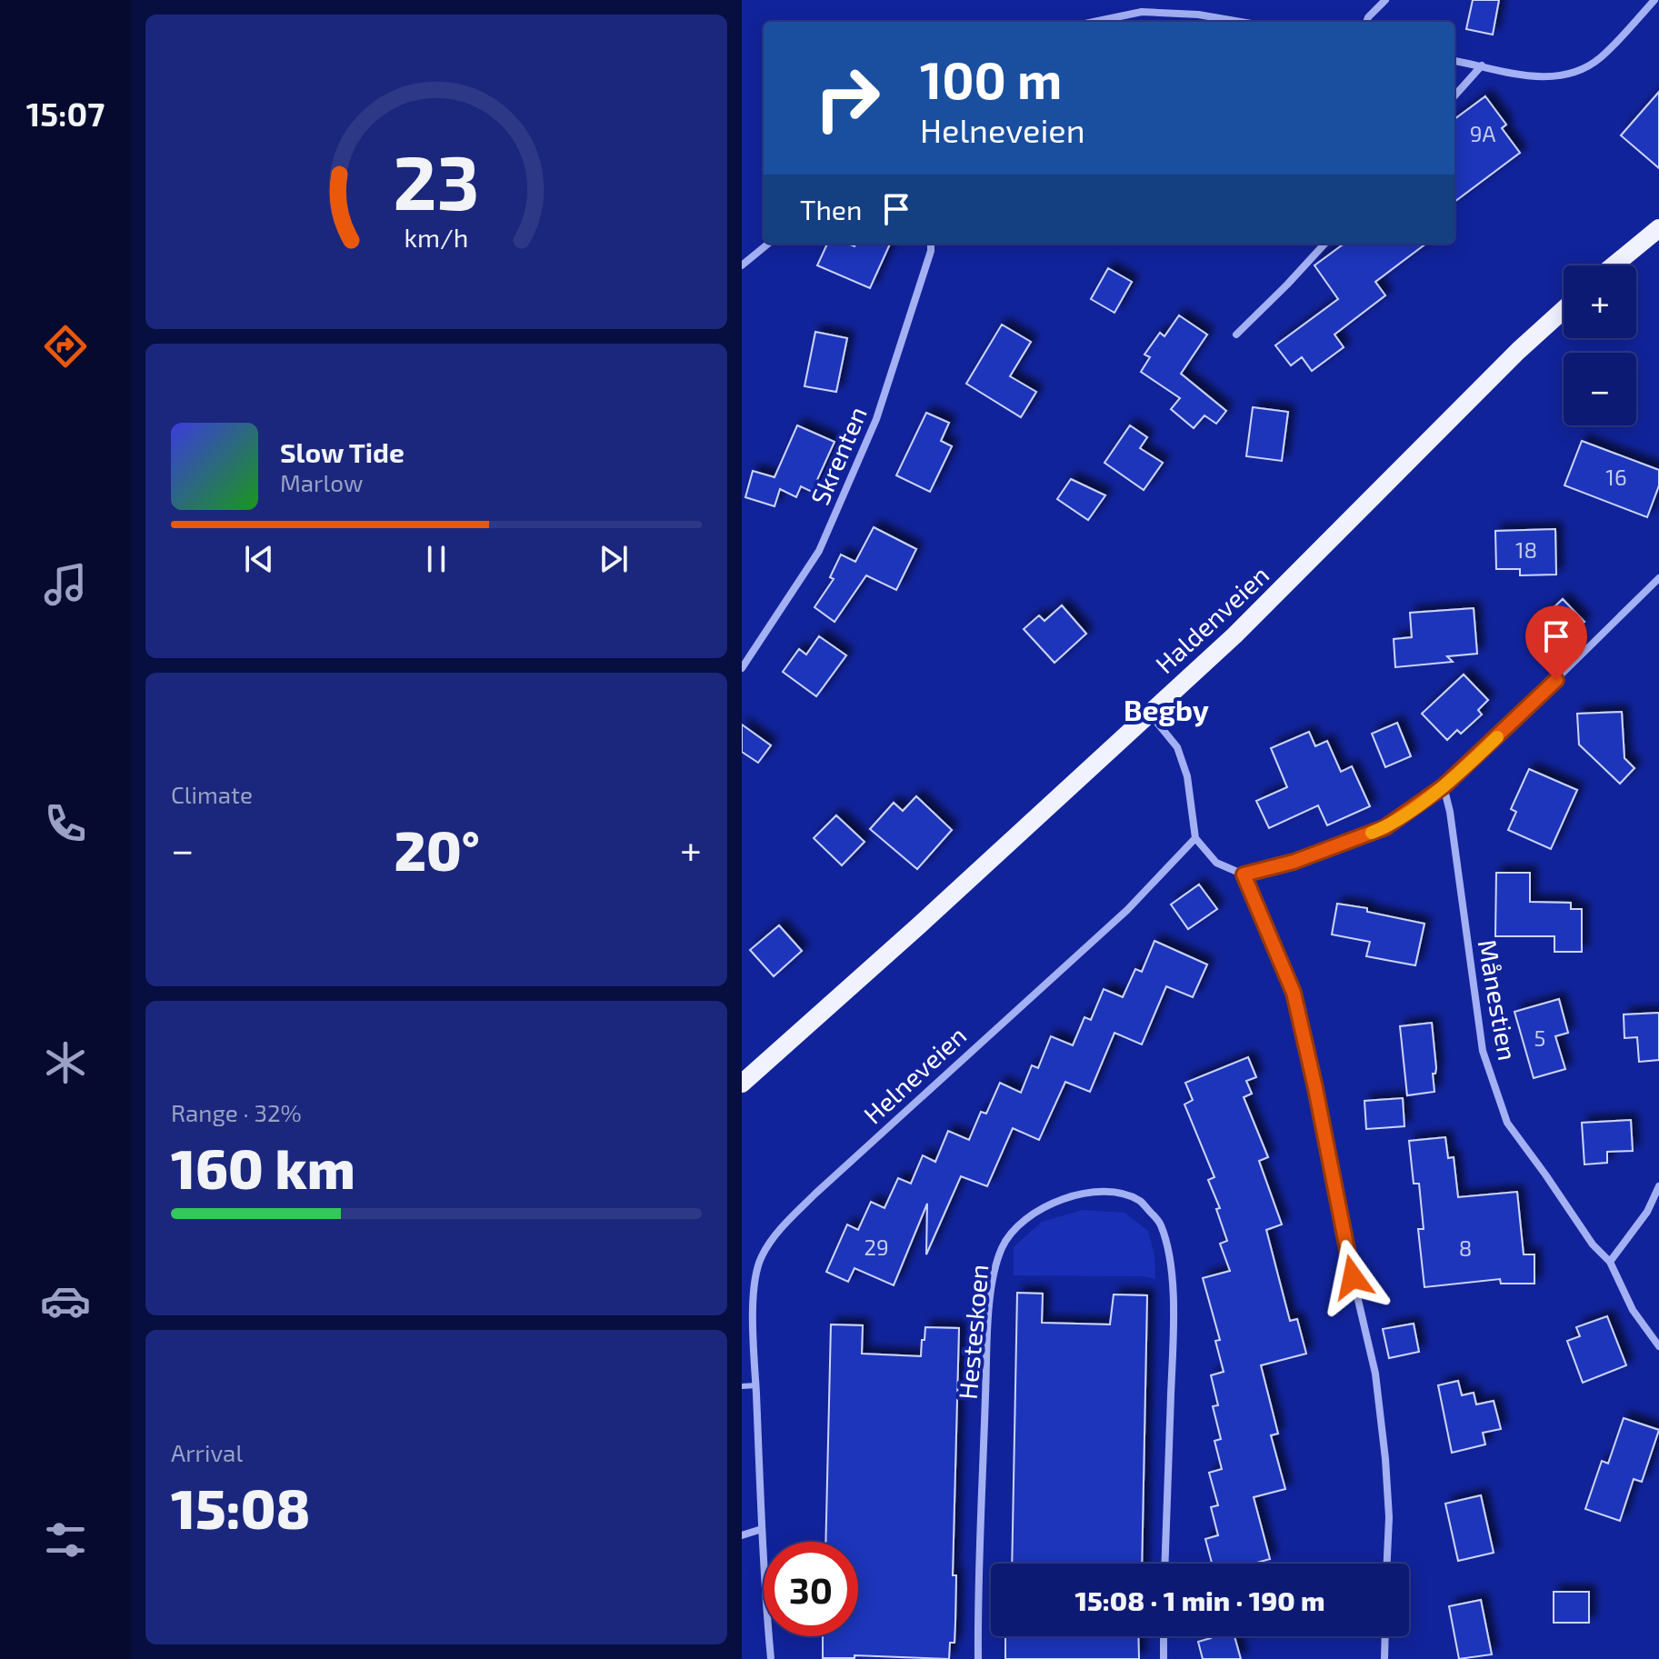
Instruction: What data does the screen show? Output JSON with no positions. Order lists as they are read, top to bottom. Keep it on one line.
{"streets":{"main road":["Haldenveien"],"street":["Skrenten","Månestien","Helneveien","Hesteskoen"]},"districts":["Begby"],"house_numbers":["9A","16","18","5","29","8"],"page":{"tabs":"15:07","turn":["100 m","Helneveien"],"then":"Then","map_buttons":["+","−"],"song":["Slow Tide","Marlow"],"tile":["Climate",["Range · 32%","160 km"],["Arrival","15:08"]],"heat":["−","20°","+"],"limit":"30","trip":"15:08 · 1 min · 190 m","gauge":["23","km/h"]}}
